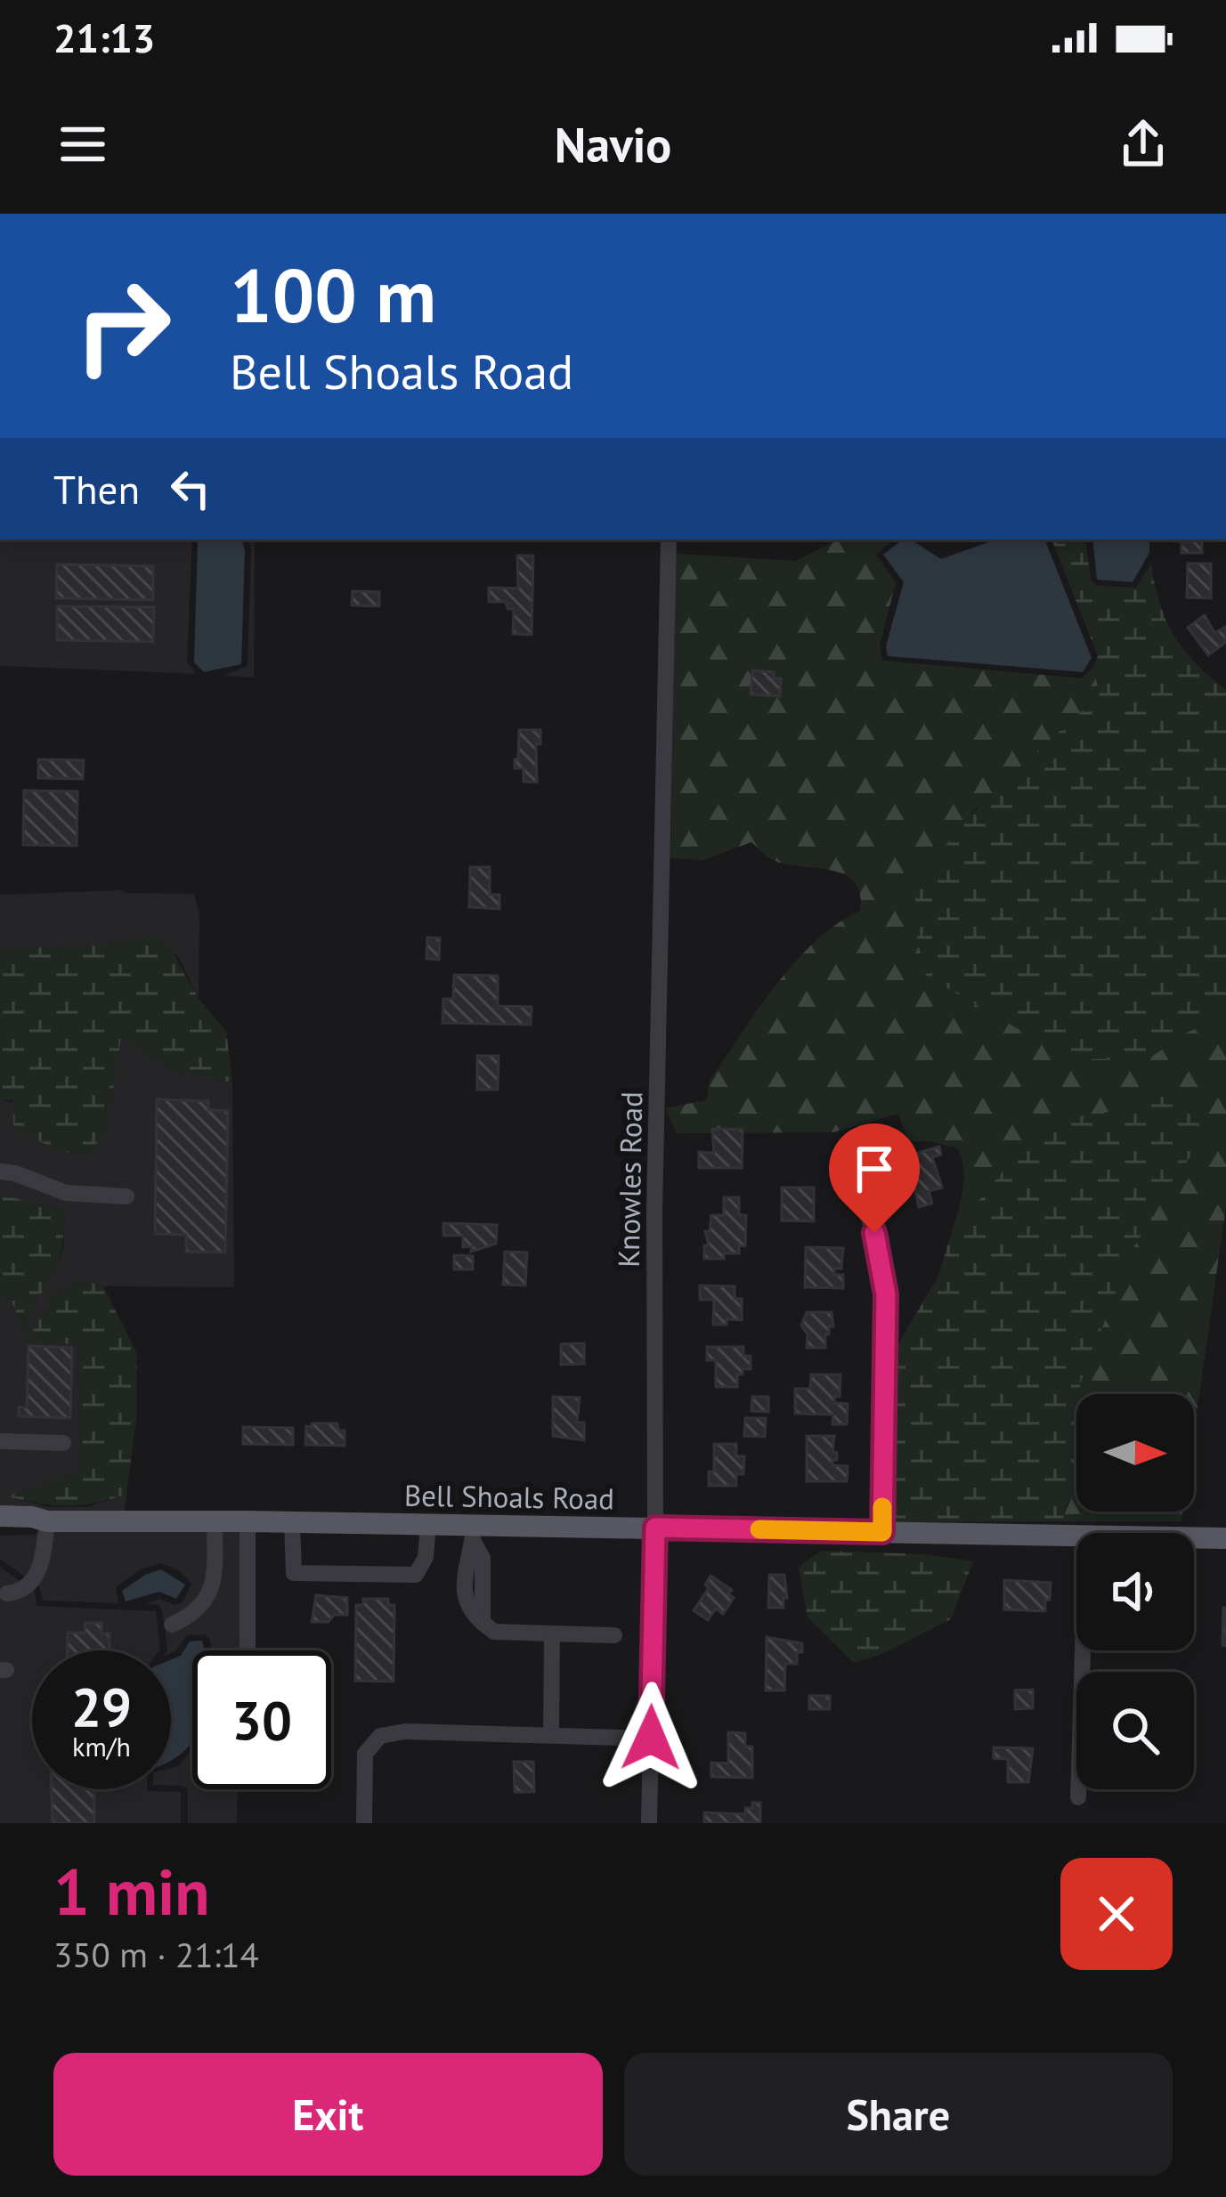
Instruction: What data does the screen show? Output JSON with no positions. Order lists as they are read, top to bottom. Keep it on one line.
{"streets":{"main road":["Bell Shoals Road"],"street":["Knowles Road"]},"crossings":[["Knowles Road","Bell Shoals Road"]],"north":"right","page":{"status":"21:13","header":"Navio","turn":["100 m","Bell Shoals Road"],"then":"Then","speed":"29 km/h","limit":"30","heading":["1 min","350 m · 21:14"],"buttons":["Exit","Share"]}}
